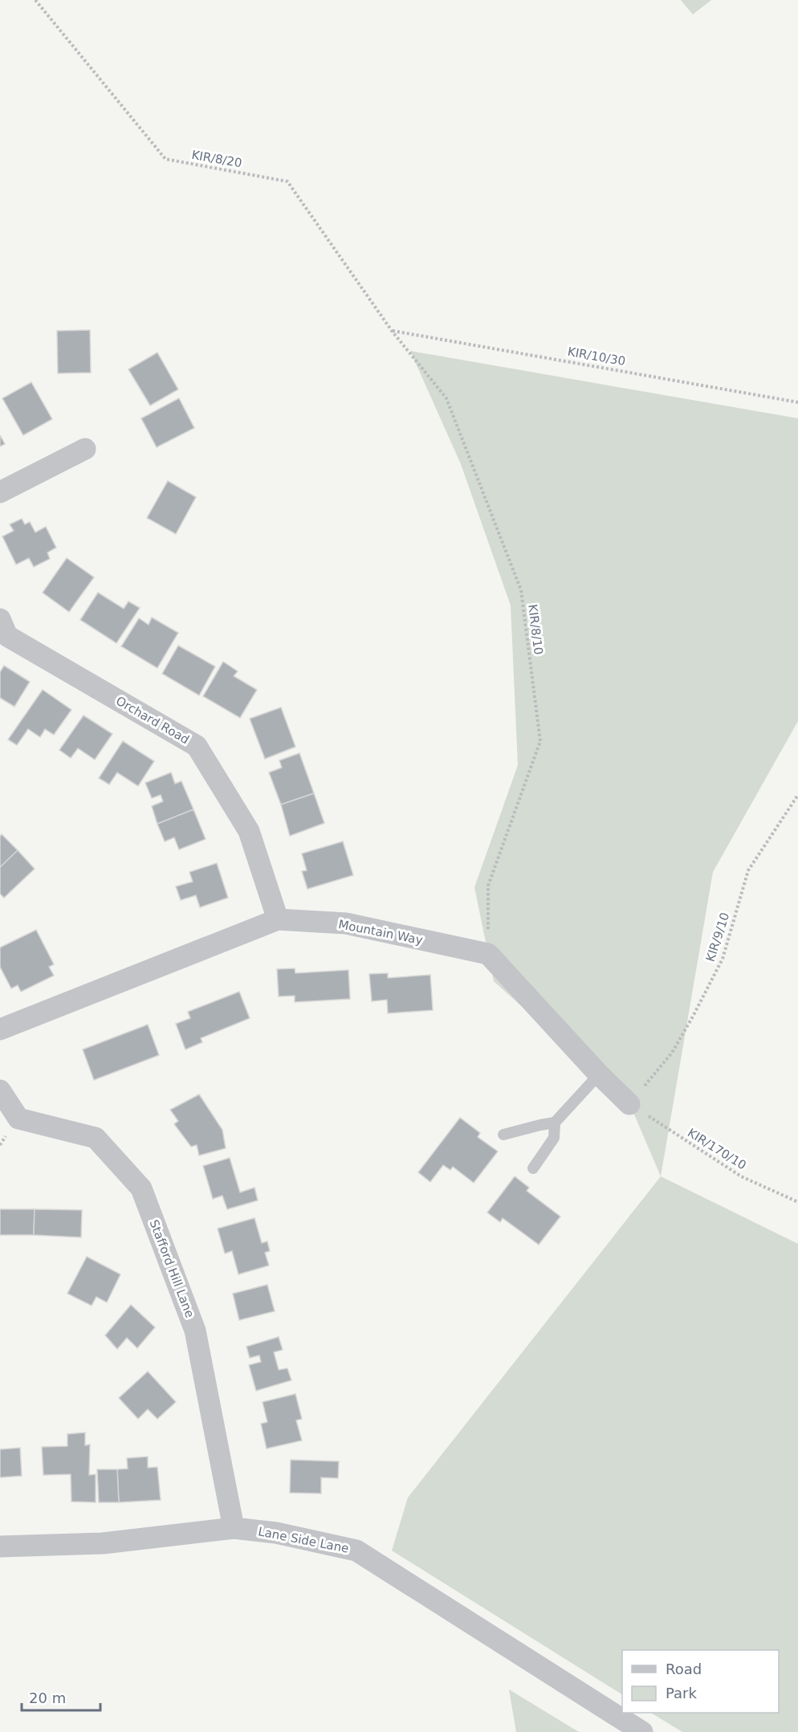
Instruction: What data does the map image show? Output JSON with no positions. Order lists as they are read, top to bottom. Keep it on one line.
{"streets":{"street":["Orchard Road","Mountain Way","Stafford Hill Lane","Lane Side Lane"],"path":["KIR/8/20","KIR/10/30","KIR/8/10","KIR/9/10","KIR/170/10"]},"crossings":[["KIR/8/20","KIR/10/30"],["KIR/8/20","KIR/8/10"],["KIR/10/30","KIR/8/10"],["KIR/8/10","Mountain Way"],["Orchard Road","Mountain Way"],["KIR/9/10","KIR/170/10"],["Stafford Hill Lane","Lane Side Lane"]],"legend":["Road","Park"],"scale_bar":"20 m"}
